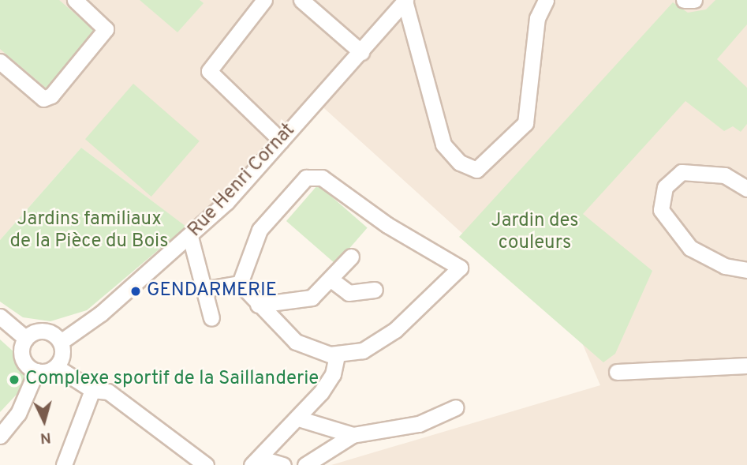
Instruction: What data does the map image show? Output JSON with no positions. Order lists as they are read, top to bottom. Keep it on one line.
{"streets":{"street":["Rue Henri Cornat"]},"parks":["Jardins familiaux de la Pièce du Bois","Jardin des couleurs"],"places":["GENDARMERIE","Complexe sportif de la Saillanderie"],"north":"bottom"}
